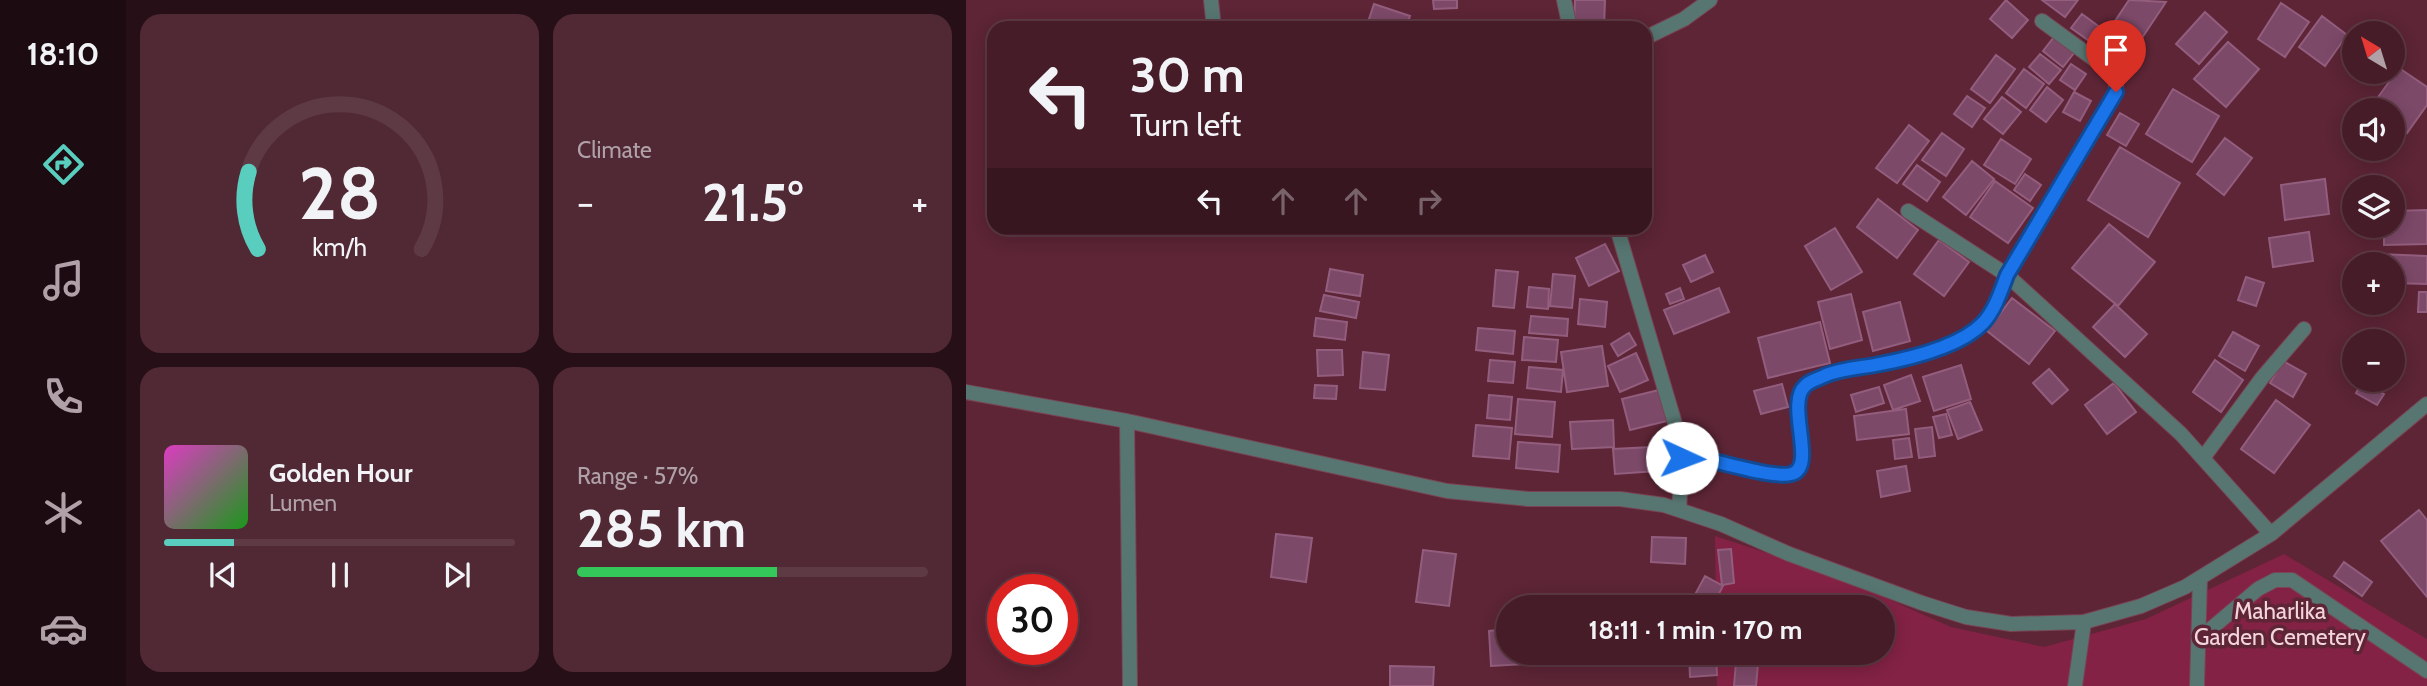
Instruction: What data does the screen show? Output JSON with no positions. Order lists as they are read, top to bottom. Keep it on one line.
{"parks":["Maharlika Garden Cemetery"],"north":"top left","page":{"tabs":"18:10","tile":["Climate",["Range · 57%","285 km"]],"map_buttons":["+","−"],"turn":["30 m","Turn left"],"heat":["−","21.5°","+"],"song":["Golden Hour","Lumen"],"limit":"30","trip":"18:11 · 1 min · 170 m","gauge":["28","km/h"]}}
